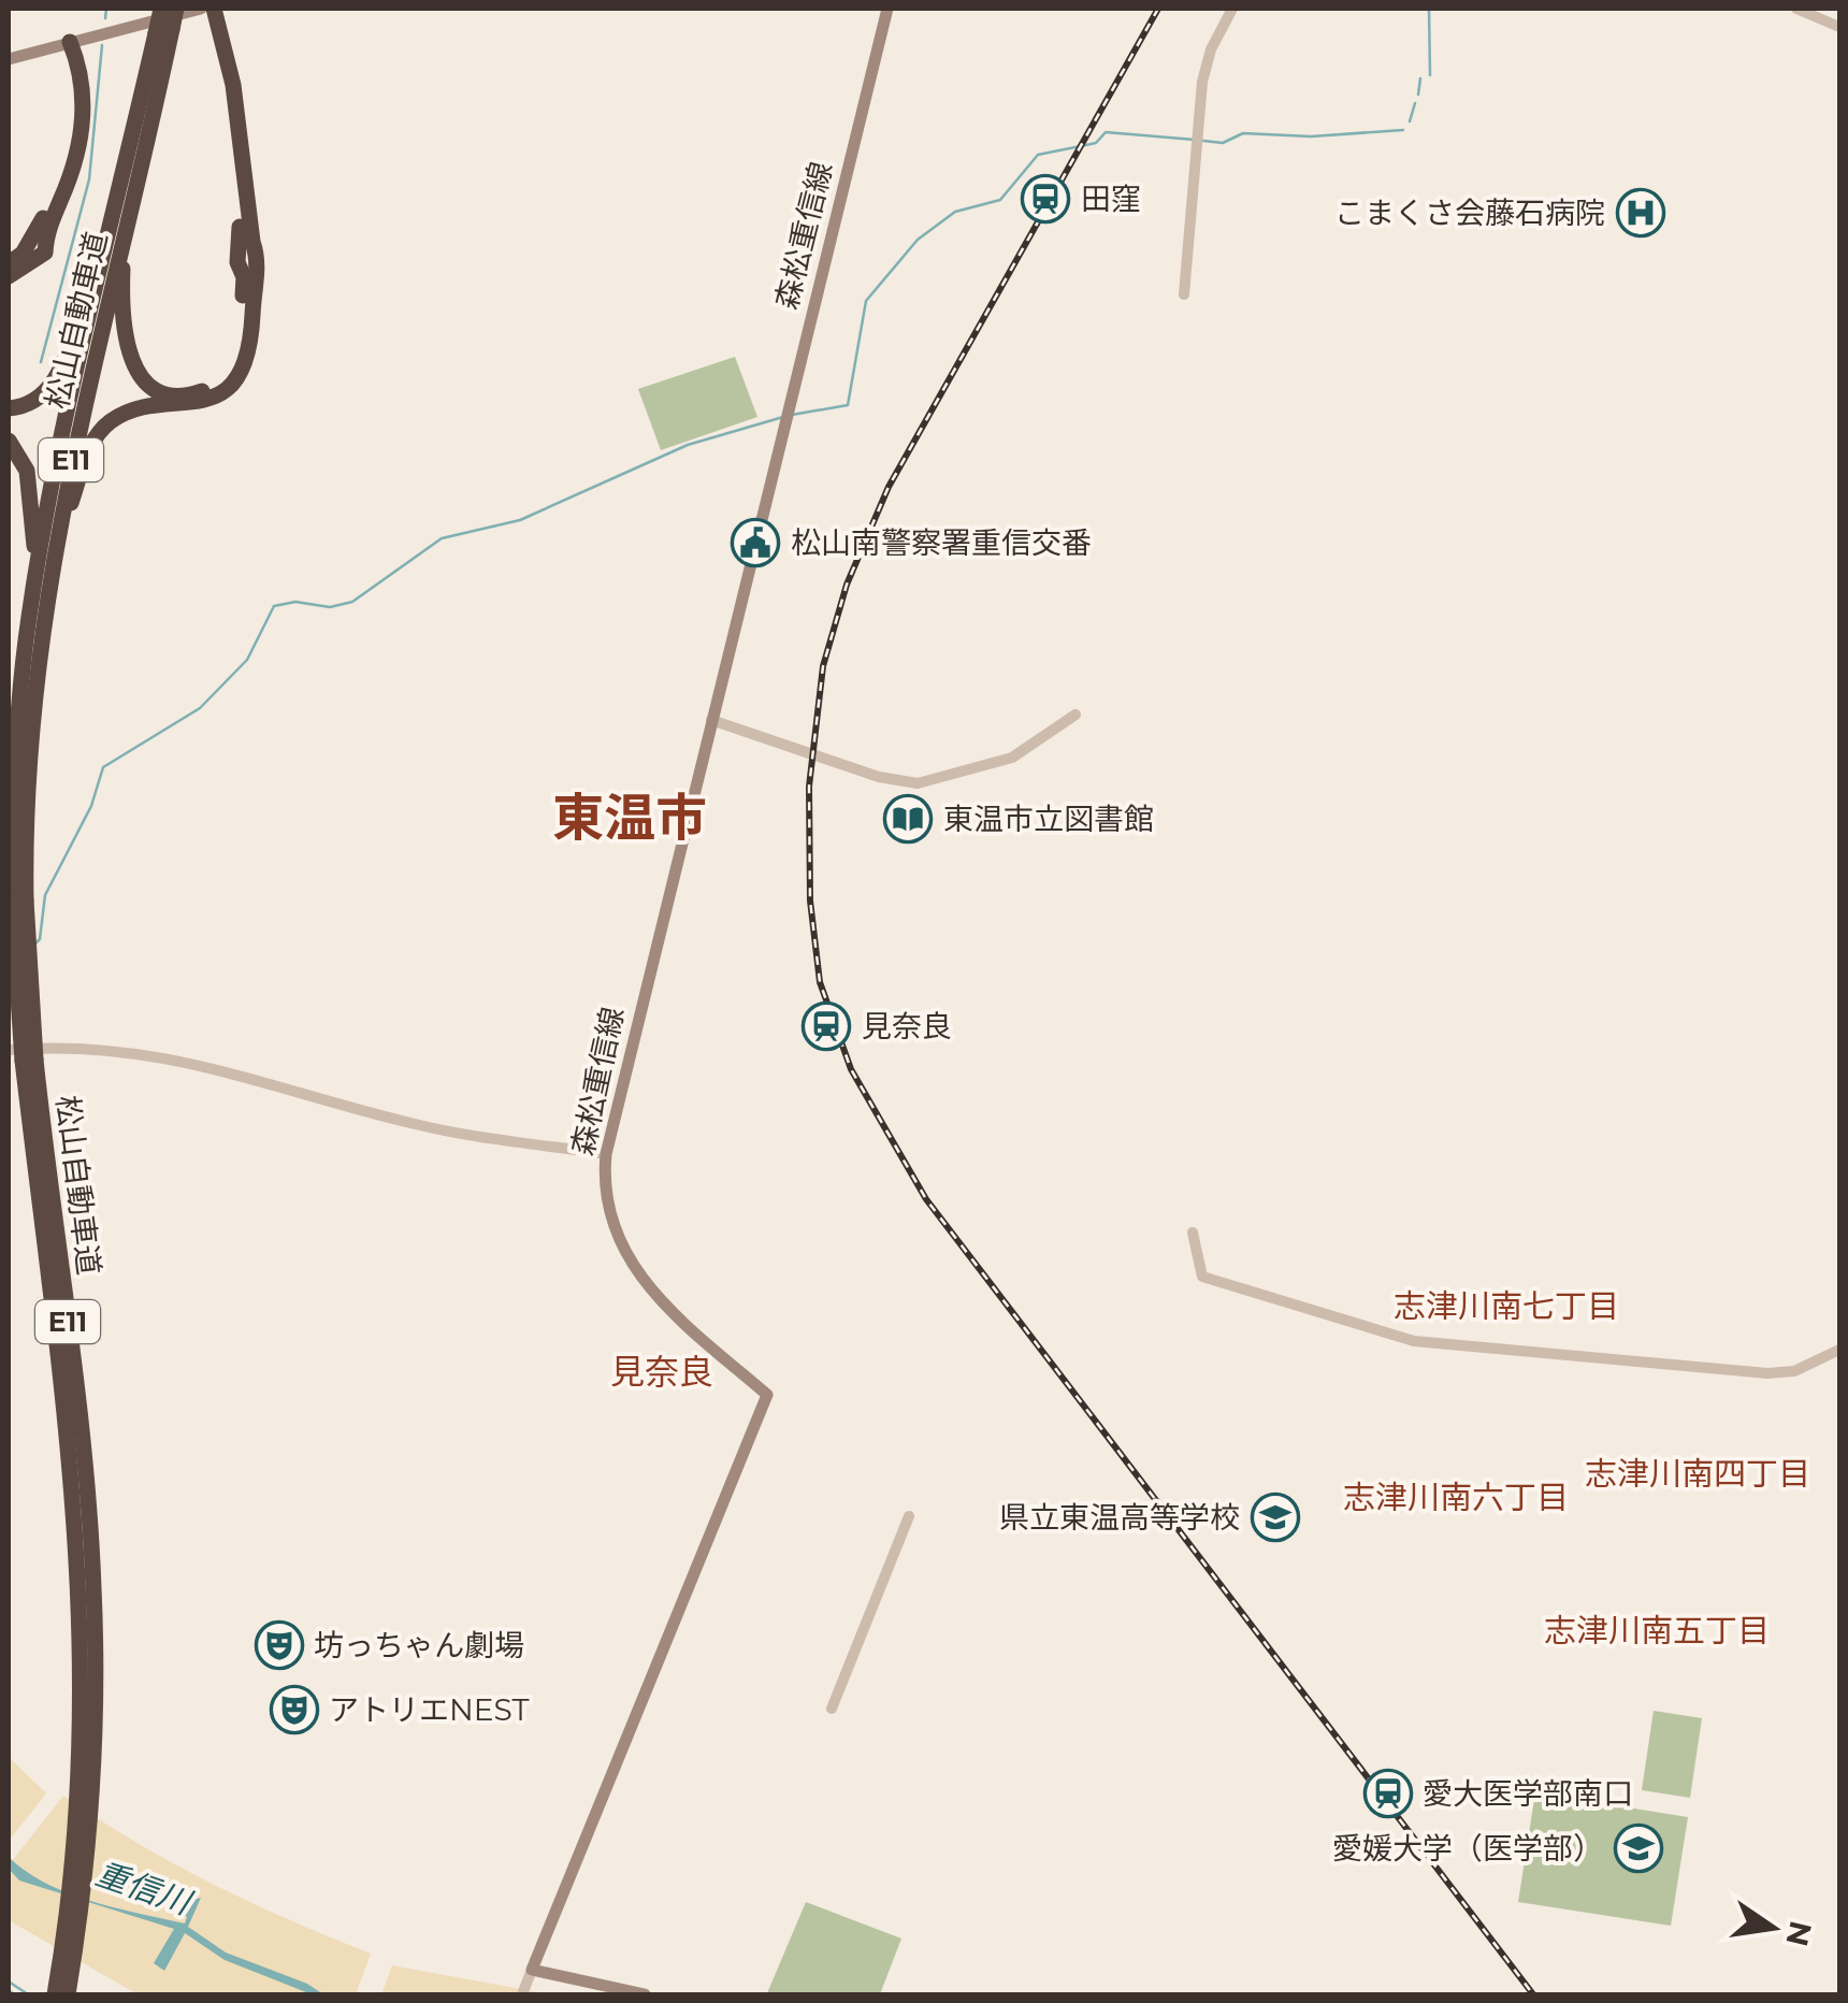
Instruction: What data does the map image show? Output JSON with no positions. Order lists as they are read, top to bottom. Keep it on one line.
{"streets":{"highway":["松山自動車道","E11"],"main road":["森松重信線"]},"districts":["東温市","志津川南七丁目","見奈良","志津川南四丁目","志津川南六丁目","志津川南五丁目"],"water":["重信川"],"places":{"station":["田窪","見奈良","愛大医学部南口"],"hospital":["こまくさ会藤石病院"],"public building":["松山南警察署重信交番"],"library":["東温市立図書館"],"school or university":["県立東温高等学校","愛媛大学（医学部）"],"theatre":["坊っちゃん劇場","アトリエNEST"]},"north":"right"}
